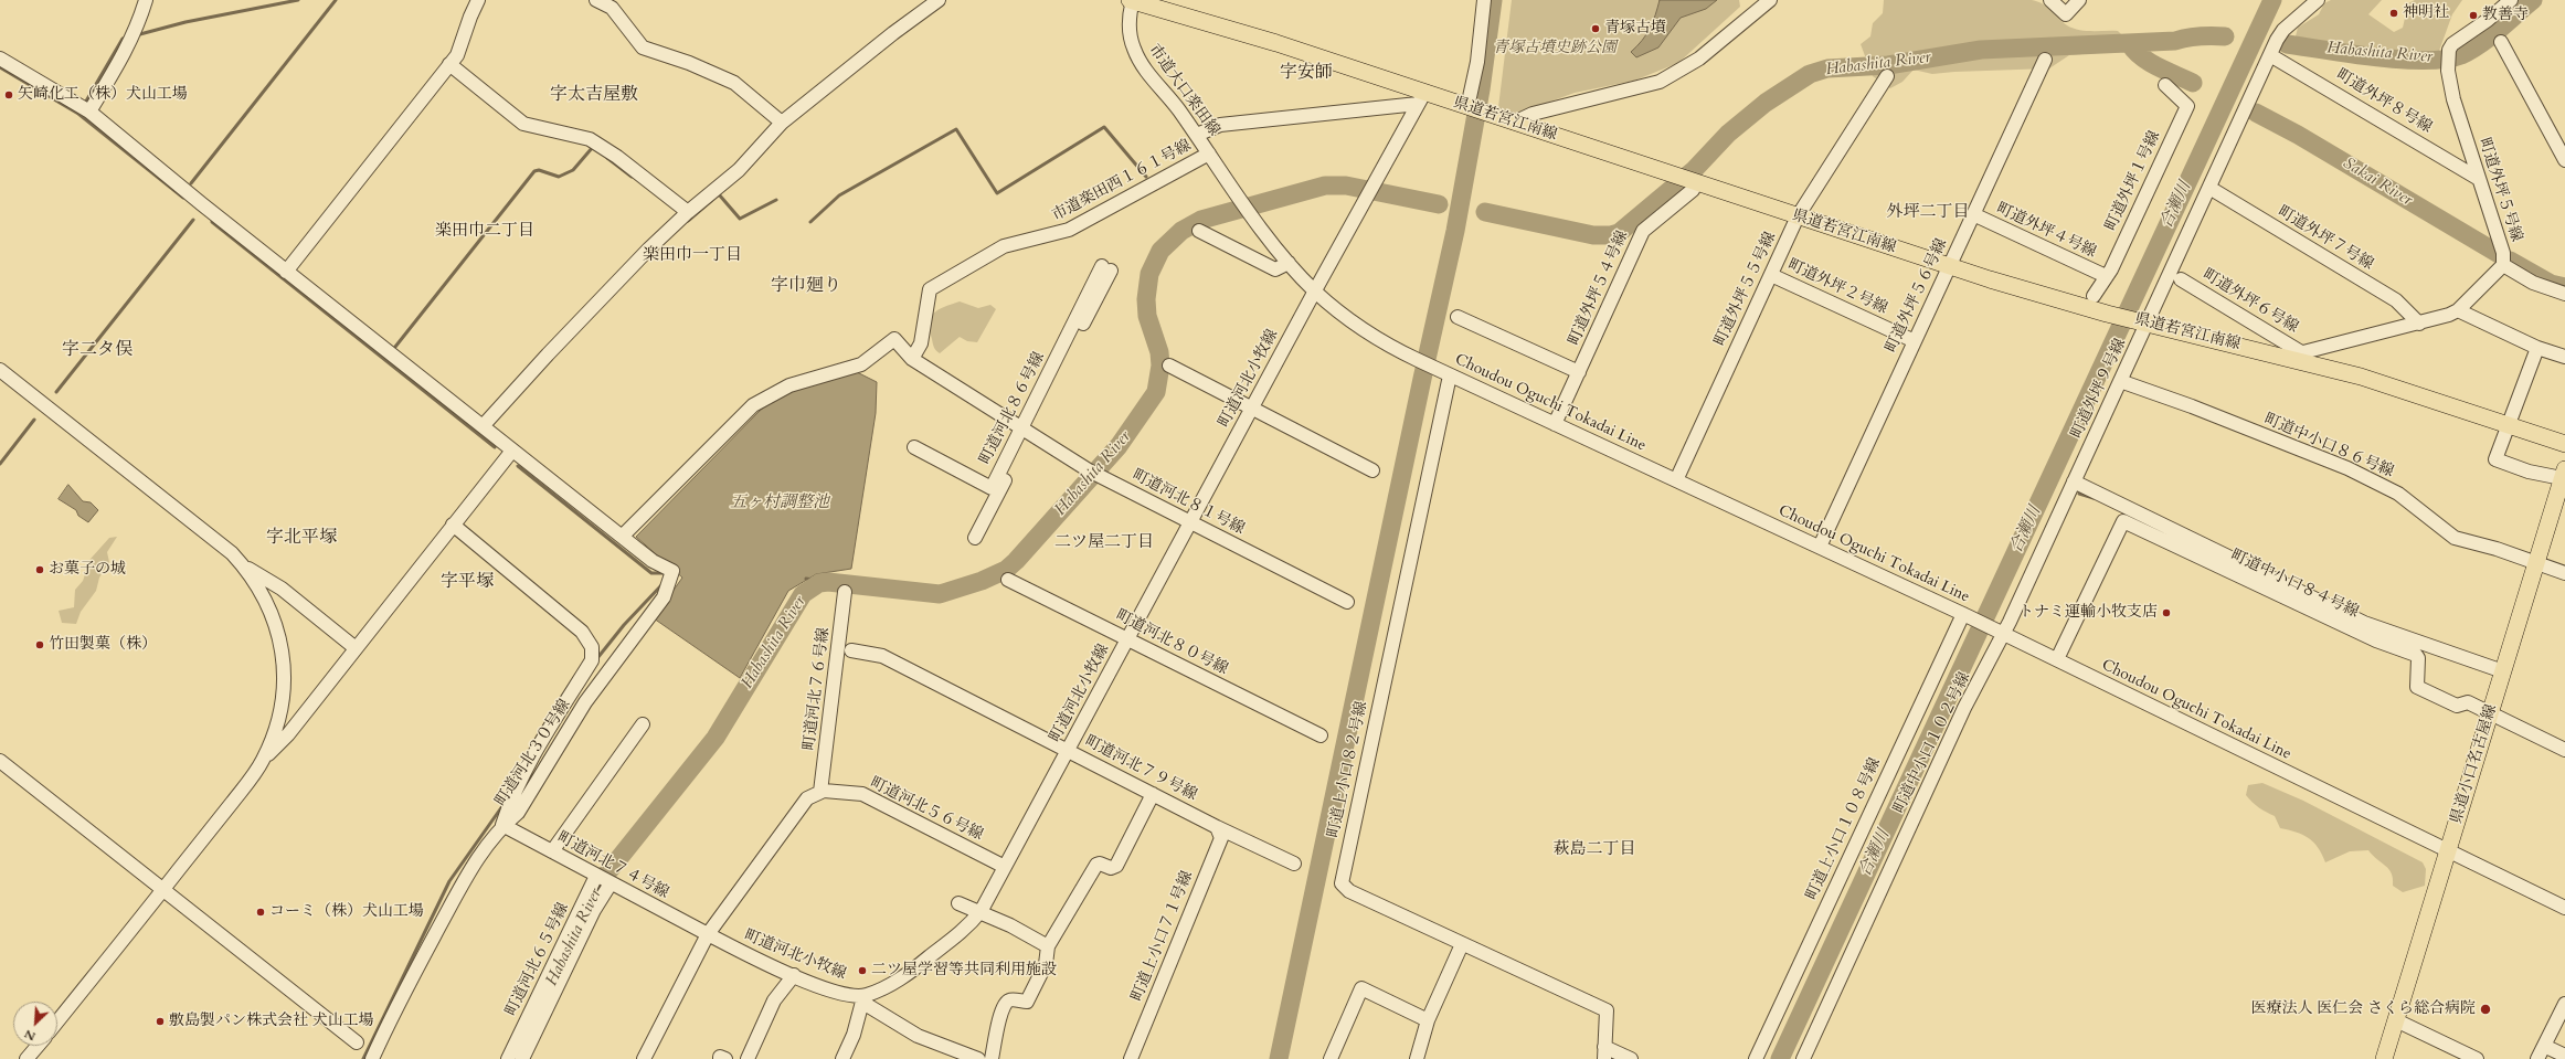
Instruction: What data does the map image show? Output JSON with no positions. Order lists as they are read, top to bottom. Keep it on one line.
{"streets":{"main road":["県道若宮江南線","県道小口名古屋線"],"street":["市道大口楽田線","町道外坪８号線","市道楽田西１６１号線","町道外坪１号線","町道外坪５号線","町道外坪４号線","町道外坪７号線","町道外坪２号線","町道外坪５４号線","町道外坪５５号線","町道外坪５６号線","町道外坪６号線","町道河北小牧線","町道外坪９号線","Choudou Oguchi Tokadai Line","町道河北８６号線","町道中小口８６号線","町道河北８１号線","町道中小口８４号線","町道河北８０号線","町道河北７６号線","町道中小口１０２号線","町道河北３０号線","町道河北７９号線","町道上小口８２号線","町道河北５６号線","町道上小口１０８号線","町道河北７４号線","町道上小口７１号線","町道河北６５号線"]},"crossings":[["市道大口楽田線","県道若宮江南線"],["市道大口楽田線","市道楽田西１６１号線"],["市道大口楽田線","Choudou Oguchi Tokadai Line"],["町道外坪８号線","町道外坪５号線"],["町道外坪８号線","町道外坪９号線"],["県道若宮江南線","町道外坪５号線"],["県道若宮江南線","町道外坪５４号線"],["県道若宮江南線","町道外坪５５号線"],["県道若宮江南線","町道外坪５６号線"],["県道若宮江南線","町道外坪６号線"],["県道若宮江南線","町道河北小牧線"],["県道若宮江南線","町道外坪９号線"],["市道楽田西１６１号線","町道河北８１号線"],["町道外坪１号線","町道外坪４号線"],["町道外坪５号線","町道外坪７号線"],["町道外坪５号線","町道外坪６号線"],["町道外坪４号線","町道外坪５６号線"],["町道外坪７号線","町道外坪９号線"],["町道外坪２号線","町道外坪５５号線"],["町道外坪２号線","町道外坪５６号線"],["町道外坪５４号線","Choudou Oguchi Tokadai Line"],["町道外坪５５号線","Choudou Oguchi Tokadai Line"],["町道外坪５６号線","Choudou Oguchi Tokadai Line"],["町道河北小牧線","Choudou Oguchi Tokadai Line"],["町道河北小牧線","町道河北８１号線"],["町道河北小牧線","町道河北８０号線"],["町道河北小牧線","町道河北７９号線"],["町道河北小牧線","町道河北５６号線"],["町道河北小牧線","町道河北７４号線"],["町道外坪９号線","Choudou Oguchi Tokadai Line"],["町道外坪９号線","町道中小口８６号線"],["町道外坪９号線","町道中小口１０２号線"],["Choudou Oguchi Tokadai Line","町道中小口８４号線"],["Choudou Oguchi Tokadai Line","町道中小口１０２号線"],["Choudou Oguchi Tokadai Line","県道小口名古屋線"],["Choudou Oguchi Tokadai Line","町道上小口８２号線"],["Choudou Oguchi Tokadai Line","町道上小口１０８号線"],["町道河北８６号線","町道河北８１号線"],["町道中小口８６号線","県道小口名古屋線"],["町道河北８１号線","町道河北３０号線"],["町道中小口８４号線","県道小口名古屋線"],["町道河北７６号線","町道河北５６号線"],["町道河北３０号線","町道河北７４号線"],["町道河北７９号線","町道上小口７１号線"],["町道河北７４号線","町道河北６５号線"]],"districts":["字安師","字太吉屋敷","外坪二丁目","楽田巾二丁目","楽田巾一丁目","字巾廻り","字二タ俣","字北平塚","二ツ屋二丁目","字平塚","萩島二丁目"],"water":["Habashita River","Sakai River","合瀬川","五ヶ村調整池"],"parks":["青塚古墳史跡公園"],"places":["神明社","教善寺","青塚古墳","矢崎化工（株）犬山工場","お菓子の城","トナミ運輸小牧支店","竹田製菓（株）","コーミ（株）犬山工場","二ツ屋学習等共同利用施設","医療法人 医仁会 さくら総合病院","敷島製パン株式会社 犬山工場"],"north":"bottom left"}
